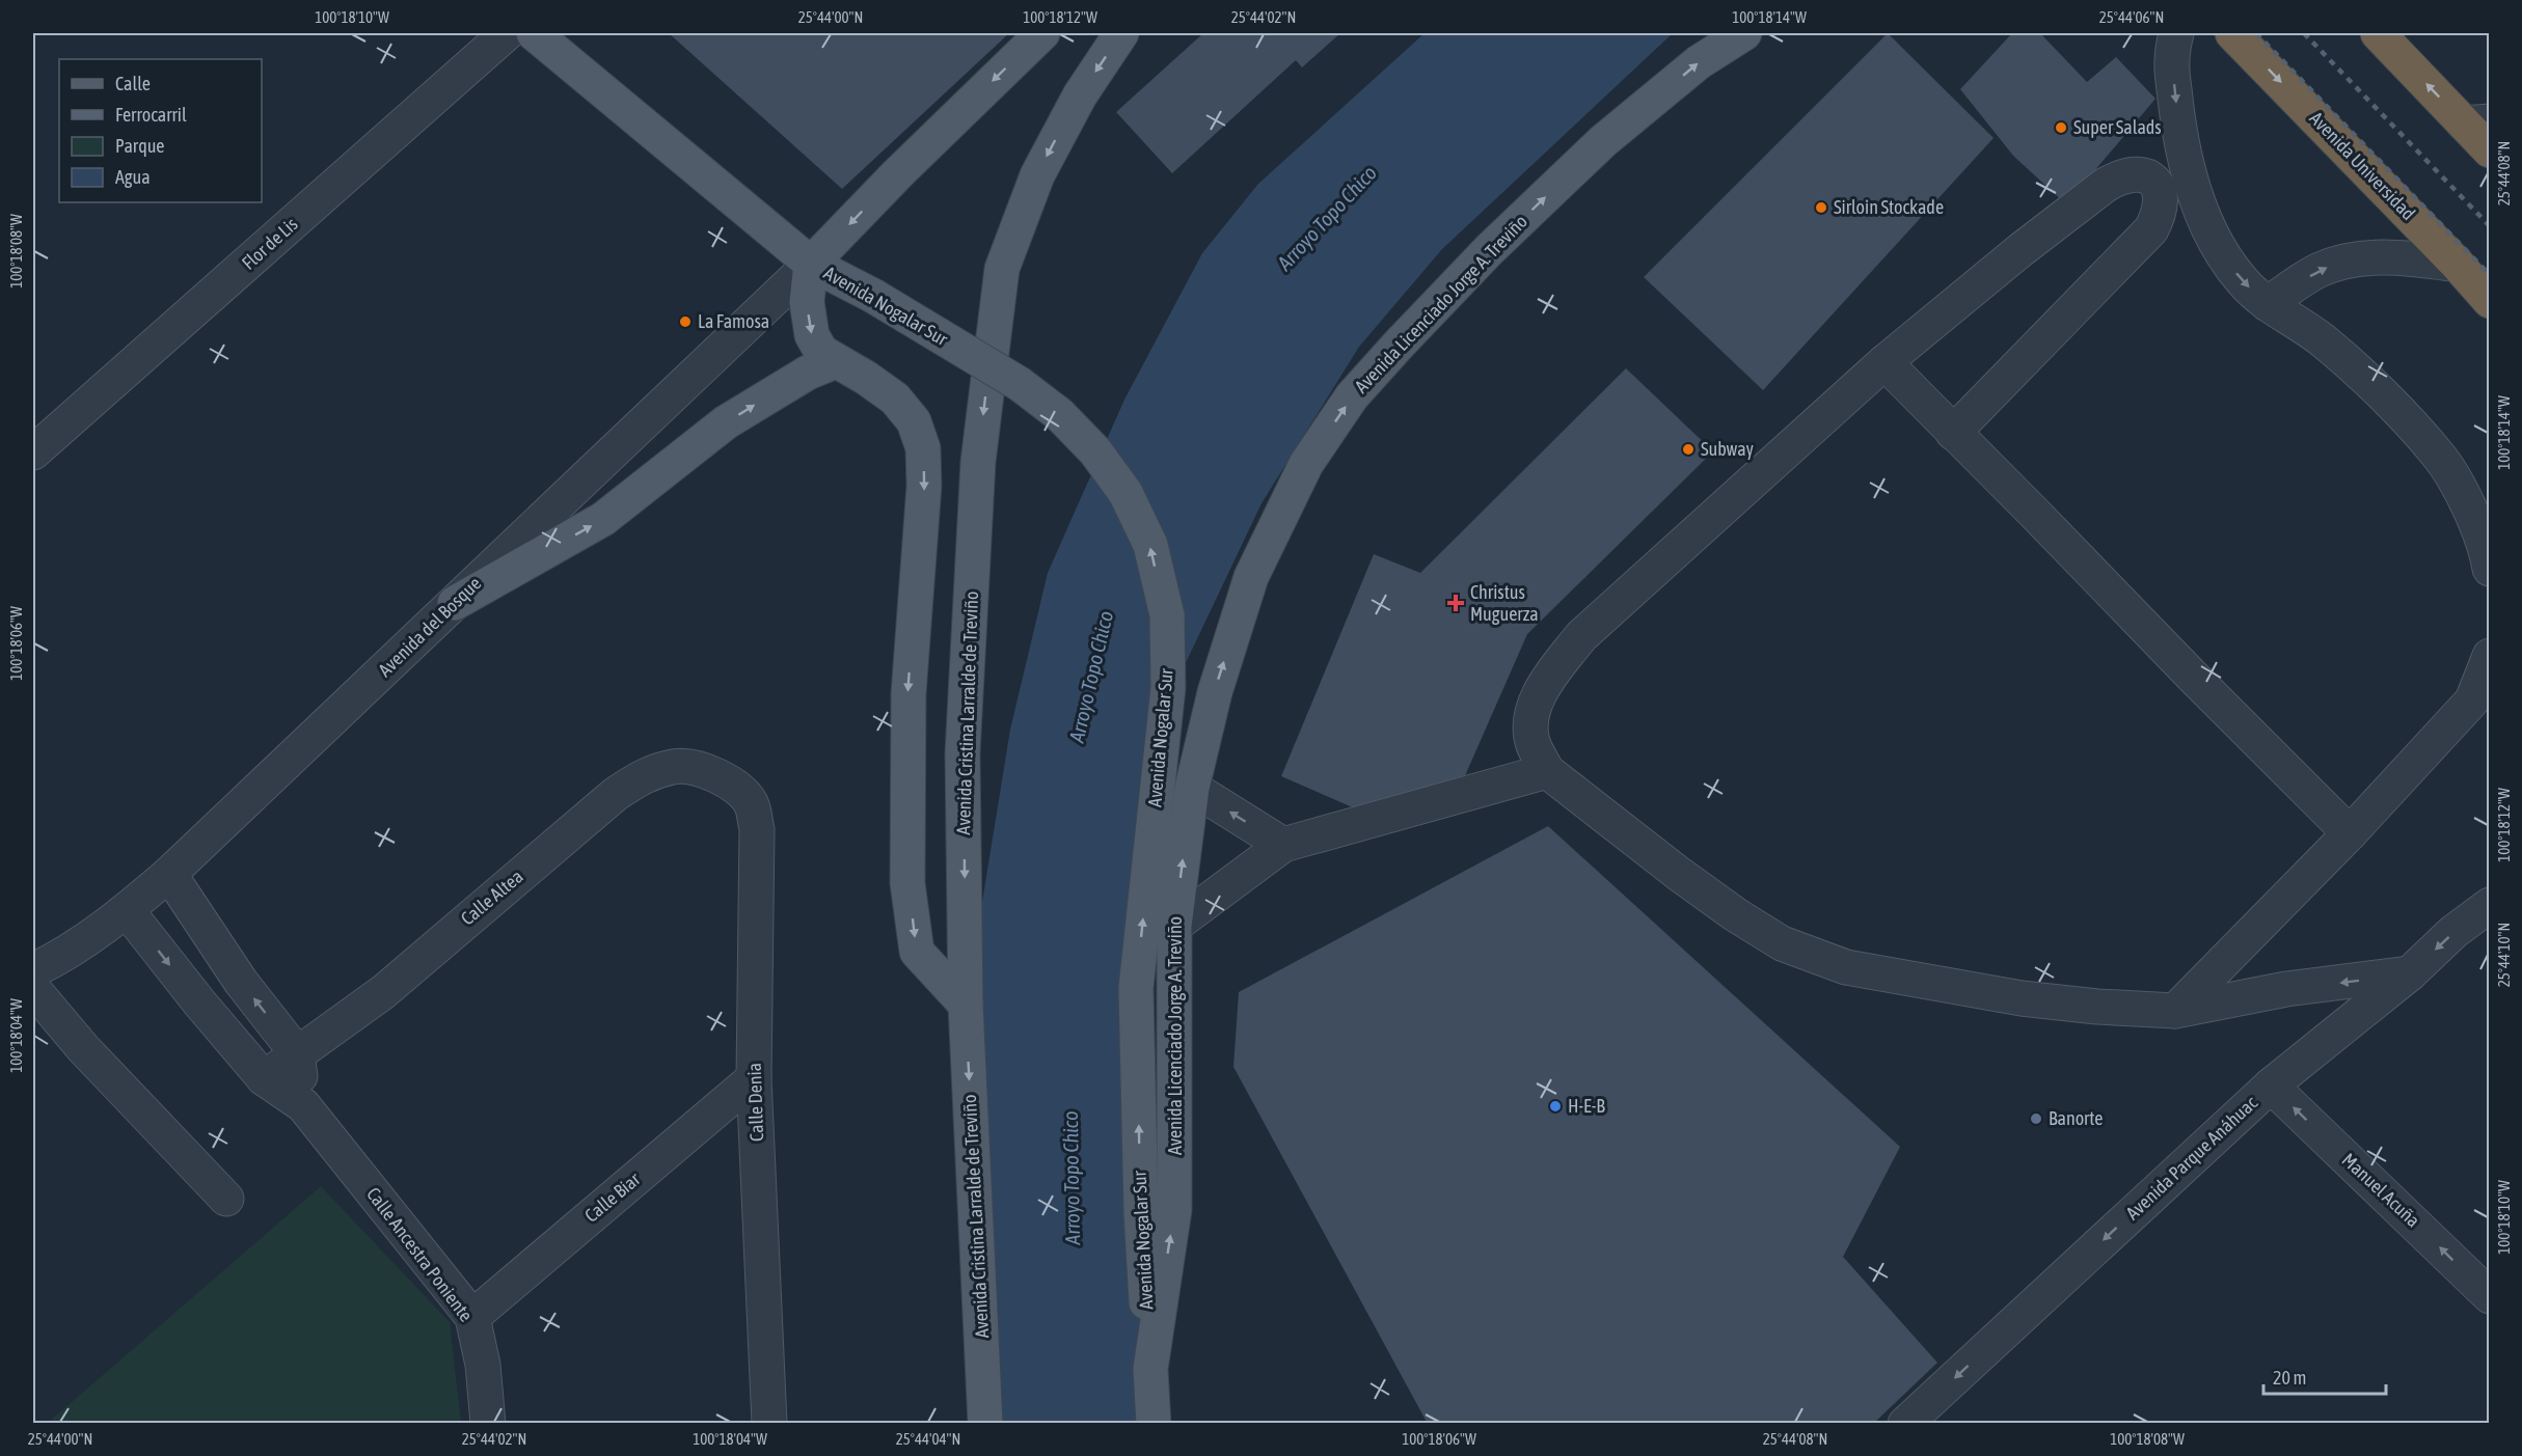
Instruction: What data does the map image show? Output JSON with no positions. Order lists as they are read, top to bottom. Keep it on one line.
{"streets":{"highway":["Avenida Universidad"],"main road":["Avenida Licenciado Jorge A. Treviño","Avenida Nogalar Sur","Avenida Cristina Larralde de Treviño"],"street":["Flor de Lis","Avenida del Bosque","Calle Altea","Calle Denia","Avenida Parque Anáhuac","Manuel Acuña","Calle Biar","Calle Ancestra Poniente"]},"crossings":[["Avenida Licenciado Jorge A. Treviño","Avenida Nogalar Sur"],["Avenida Nogalar Sur","Avenida del Bosque"],["Avenida del Bosque","Calle Ancestra Poniente"],["Calle Altea","Calle Denia"],["Calle Altea","Calle Ancestra Poniente"],["Calle Denia","Calle Biar"],["Avenida Parque Anáhuac","Manuel Acuña"],["Calle Biar","Calle Ancestra Poniente"]],"one_way":["Avenida Licenciado Jorge A. Treviño","Avenida Cristina Larralde de Treviño","Avenida Parque Anáhuac","Manuel Acuña"],"water":["Arroyo Topo Chico"],"places":{"other":["Super Salads","Sirloin Stockade","La Famosa","Subway","H-E-B","Banorte"],"health":["Christus Muguerza"]},"legend":["Calle","Ferrocarril","Parque","Agua"],"scale_bar":"20 m","coordinates":["100°18'10\"W","25°44'00\"N","100°18'12\"W","25°44'02\"N","100°18'14\"W","25°44'06\"N","25°44'08\"N","100°18'08\"W","100°18'06\"W","25°44'10\"N","100°18'04\"W","25°44'04\"N"]}
